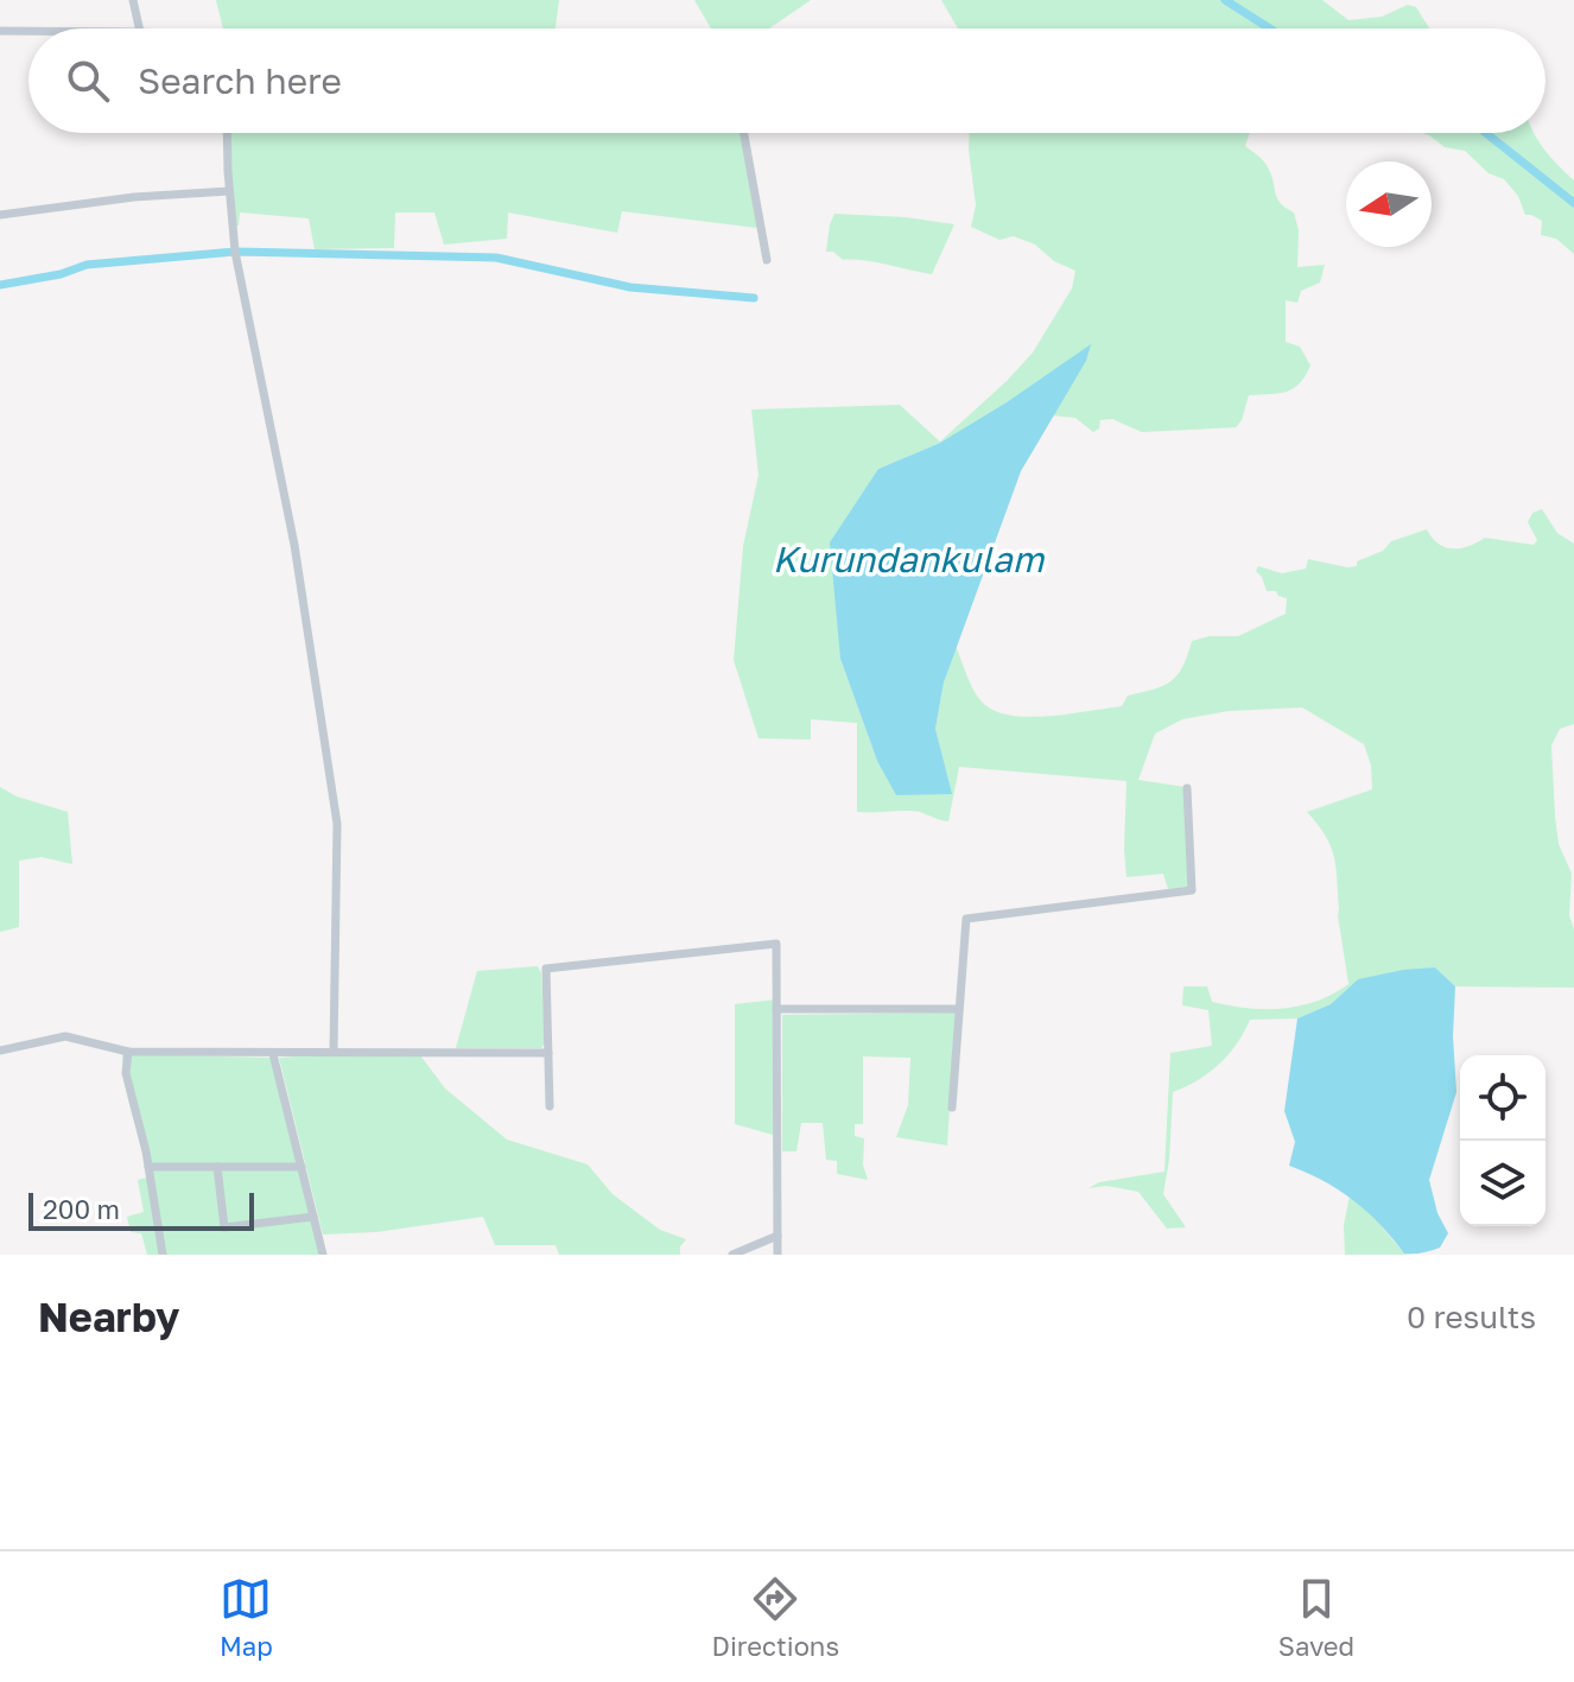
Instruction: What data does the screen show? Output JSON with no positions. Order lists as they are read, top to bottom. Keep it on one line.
{"water":["Kurundankulam"],"scale_bar":"200 m","north":"left","page":{"search":"Search here","scale":"200 m","heading":["Nearby","0 results"],"nav":["Map","Directions","Saved"]}}
